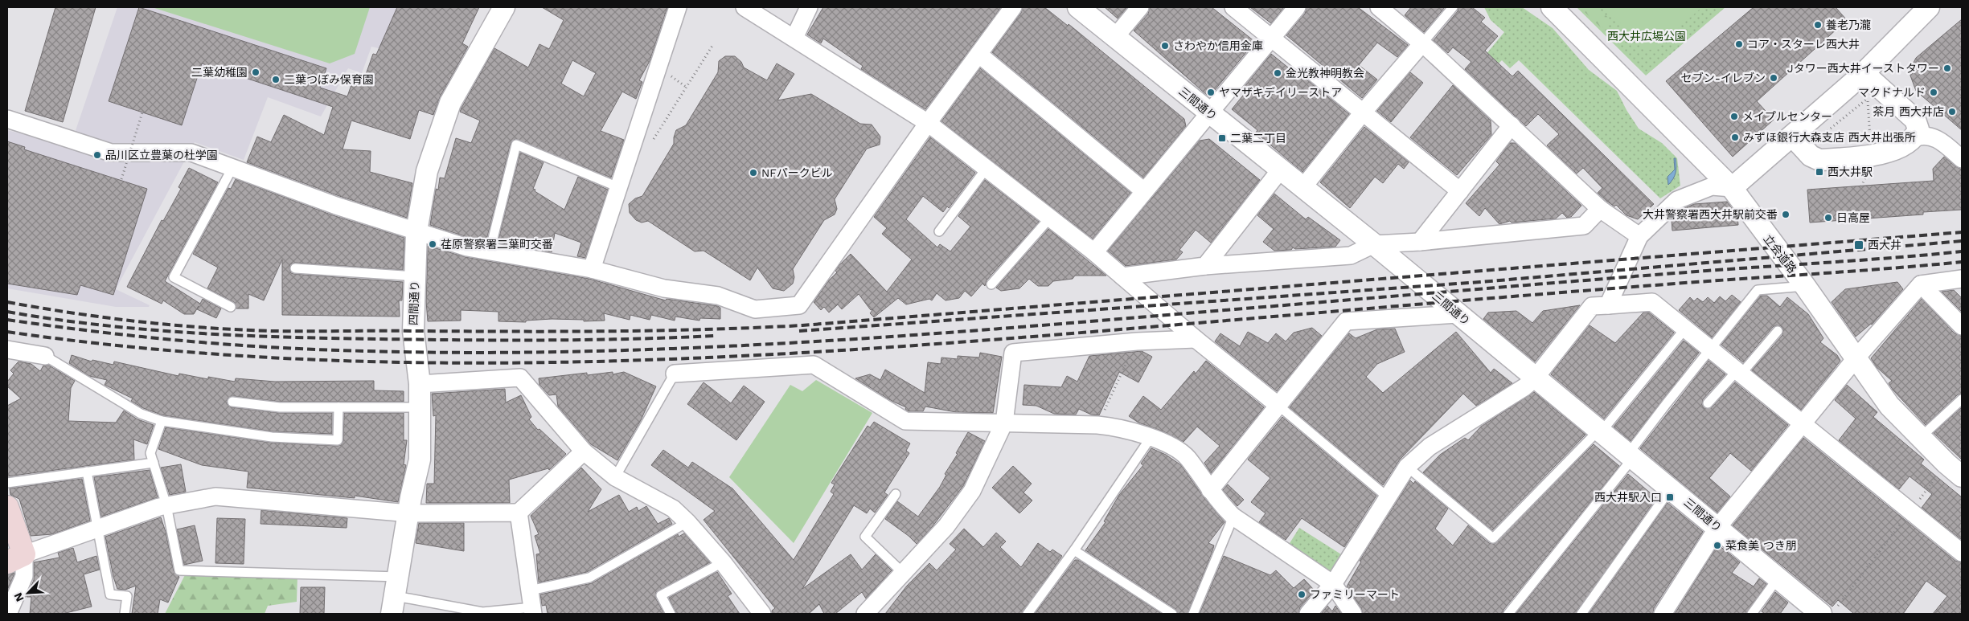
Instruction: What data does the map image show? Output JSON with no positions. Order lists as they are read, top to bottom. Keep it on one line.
{"streets":{"street":["三間通り","立会道路","四間通り"]},"parks":["西大井広場公園"],"places":{"other":["養老乃瀧","コア・スターレ西大井","さわやか信用金庫","Jタワー西大井イーストタワー","二葉幼稚園","金光教神明教会","セブン-イレブン","二葉つぼみ保育園","ヤマザキデイリーストア","マクドナルド","茶月 西大井店","メイプルセンター","みずほ銀行大森支店 西大井出張所","品川区立豊葉の杜学園","NFパークビル","大井警察署西大井駅前交番","日高屋","荏原警察署二葉町交番","菜食美 つき朋","ファミリーマート"],"transit":["二葉二丁目","西大井駅","西大井","西大井駅入口"]},"north":"bottom left"}
